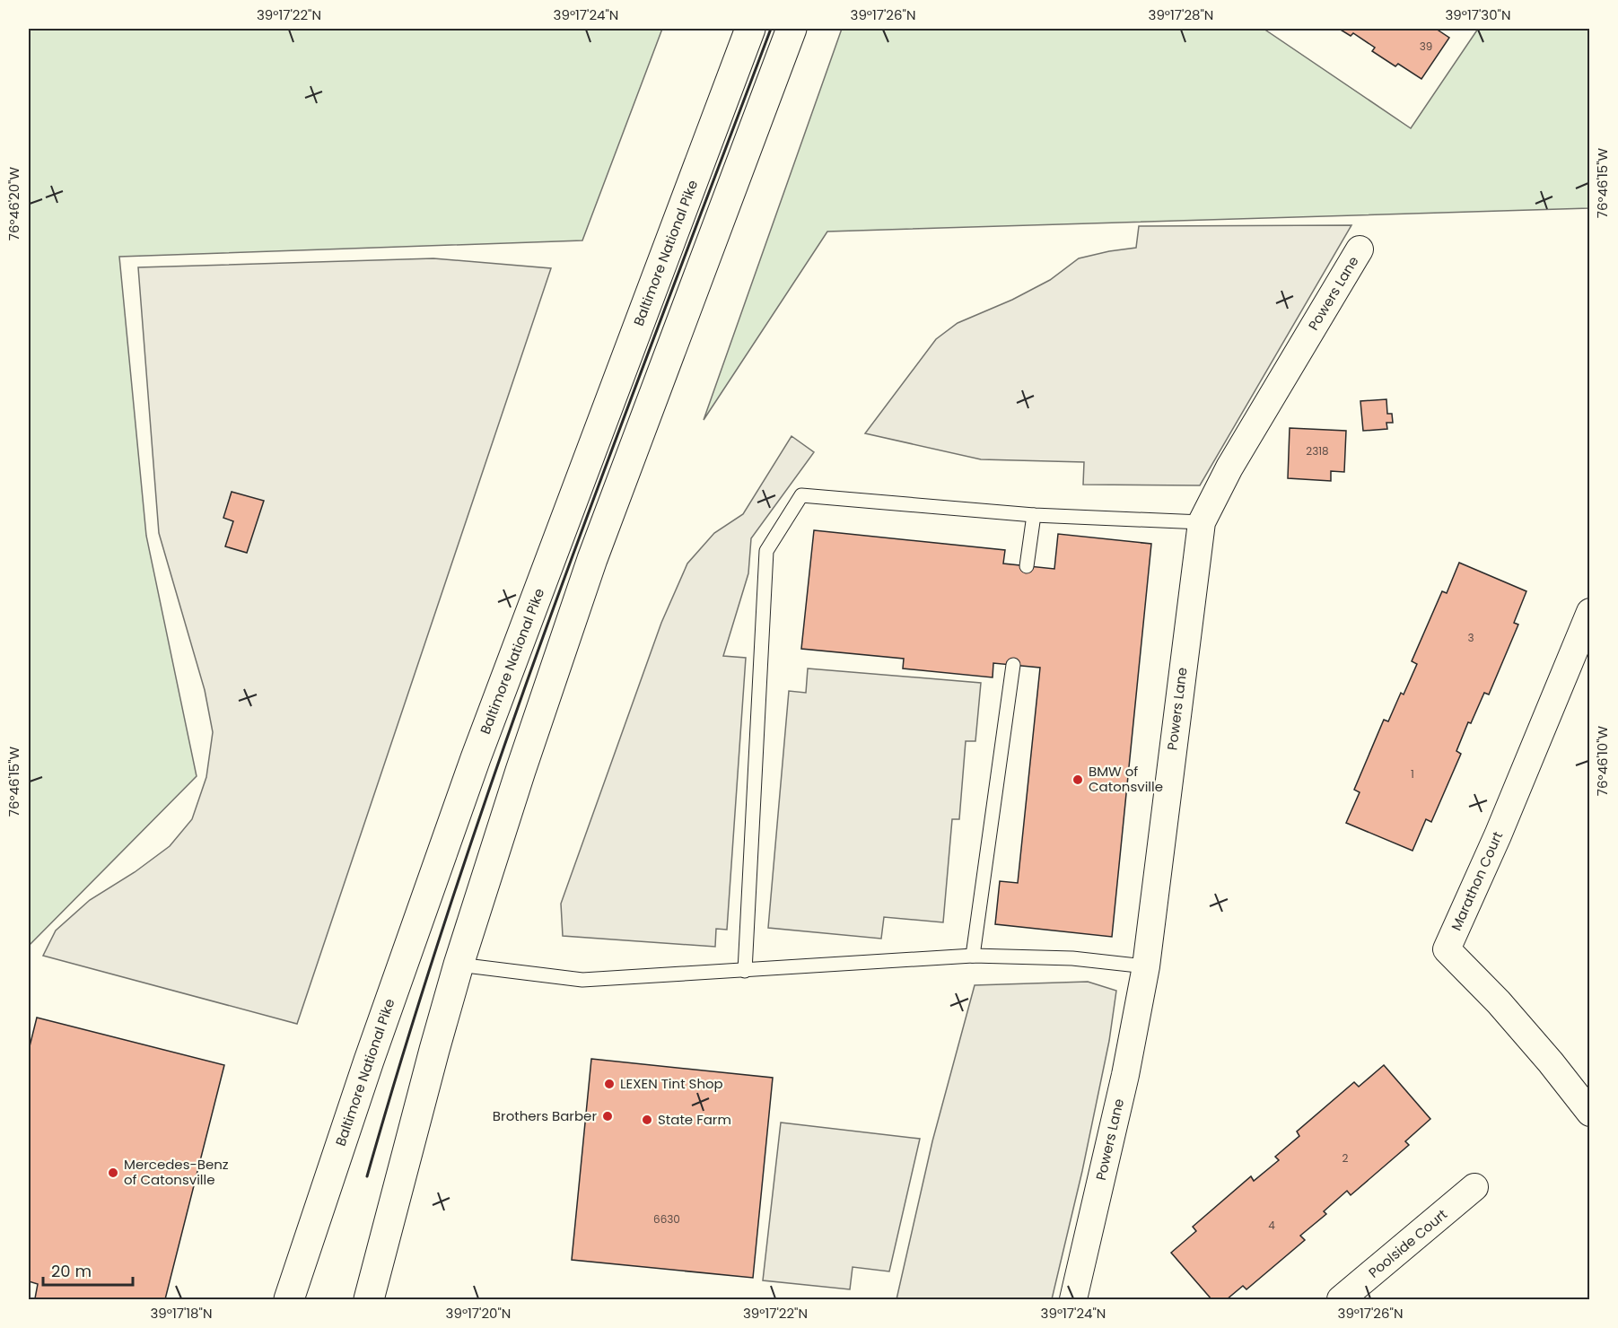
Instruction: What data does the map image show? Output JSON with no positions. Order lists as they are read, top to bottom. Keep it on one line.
{"streets":{"main road":["Baltimore National Pike"],"street":["Powers Lane","Marathon Court","Poolside Court"]},"places":["BMW of Catonsville","LEXEN Tint Shop","Brothers Barber","State Farm","Mercedes-Benz of Catonsville"],"house_numbers":["39","2318","3","1","2","6630","4"],"scale_bar":"20 m","coordinates":["39°17'22\"N","39°17'24\"N","39°17'26\"N","39°17'28\"N","39°17'30\"N","76°46'15\"W","76°46'20\"W","76°46'10\"W","39°17'18\"N","39°17'20\"N"]}
